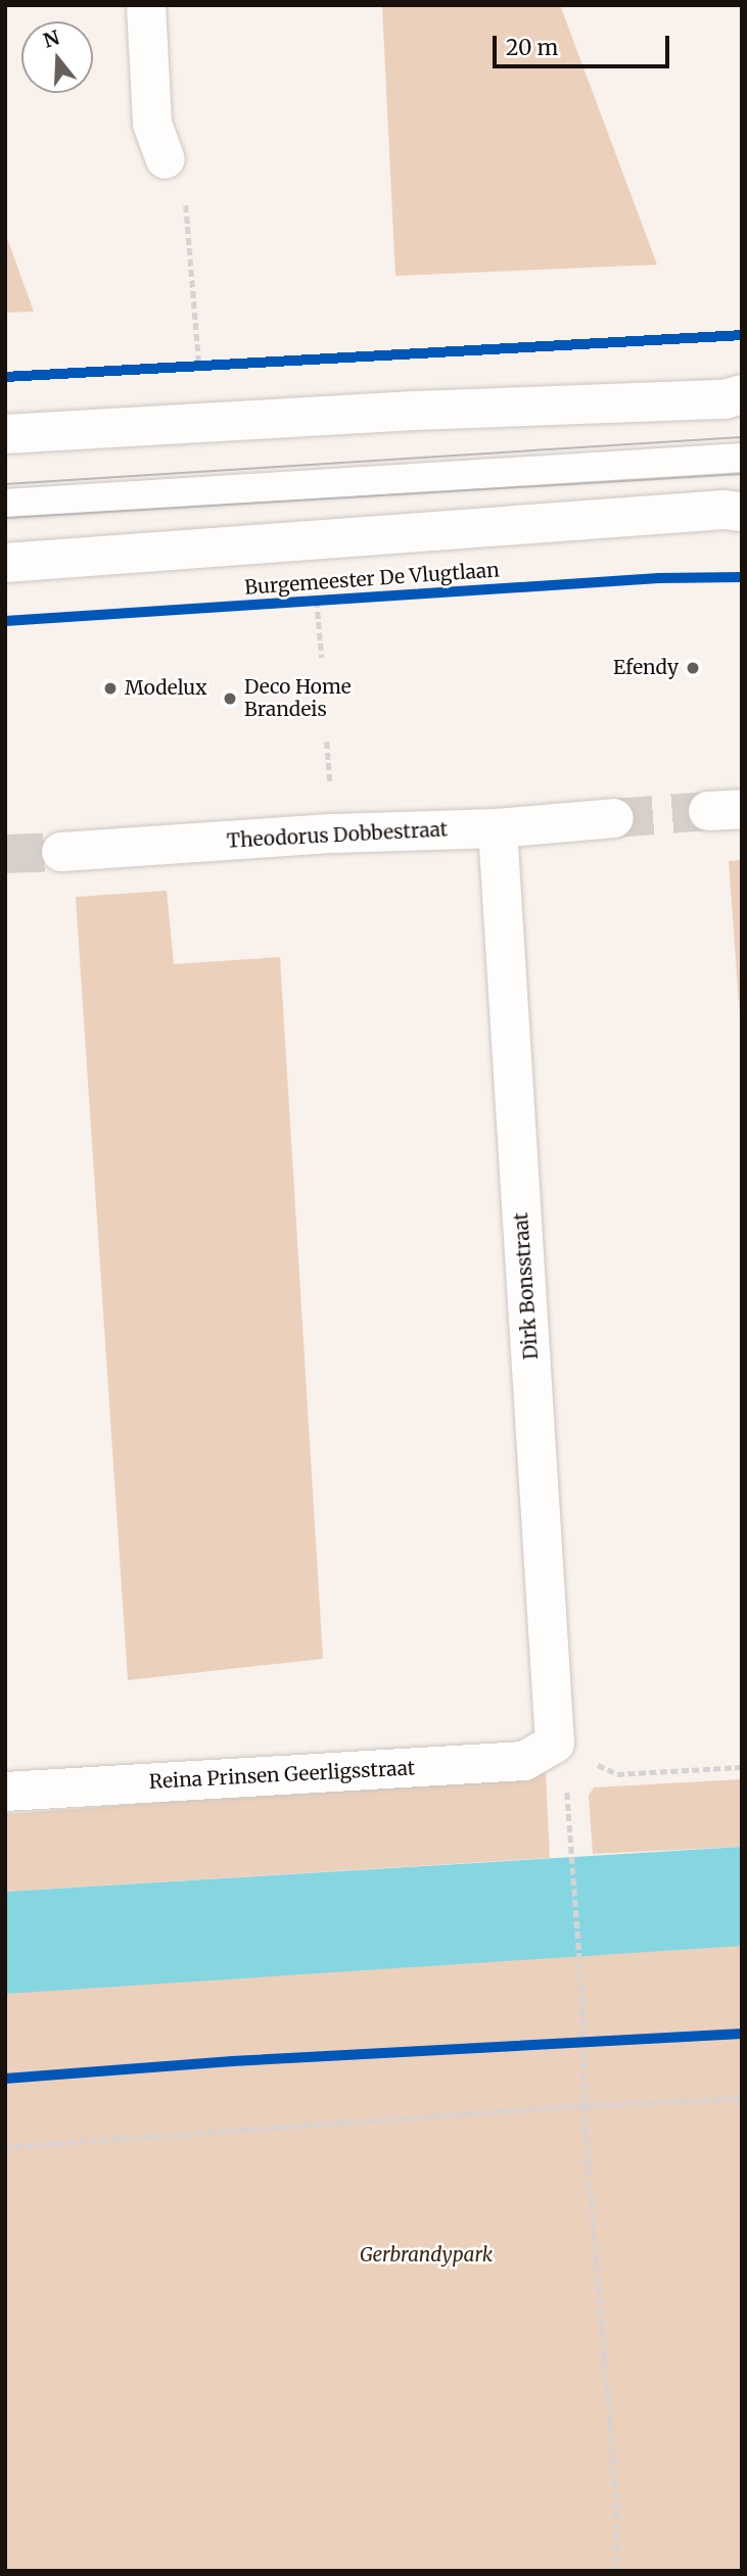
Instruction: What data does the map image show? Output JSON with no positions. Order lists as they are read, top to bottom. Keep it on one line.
{"streets":{"street":["Theodorus Dobbestraat","Dirk Bonsstraat","Reina Prinsen Geerligsstraat"],"cycle path":["Burgemeester De Vlugtlaan"]},"crossings":[["Theodorus Dobbestraat","Dirk Bonsstraat"],["Dirk Bonsstraat","Reina Prinsen Geerligsstraat"]],"parks":["Gerbrandypark"],"places":["Efendy","Modelux","Deco Home Brandeis"],"scale_bar":"20 m","north":"top"}
